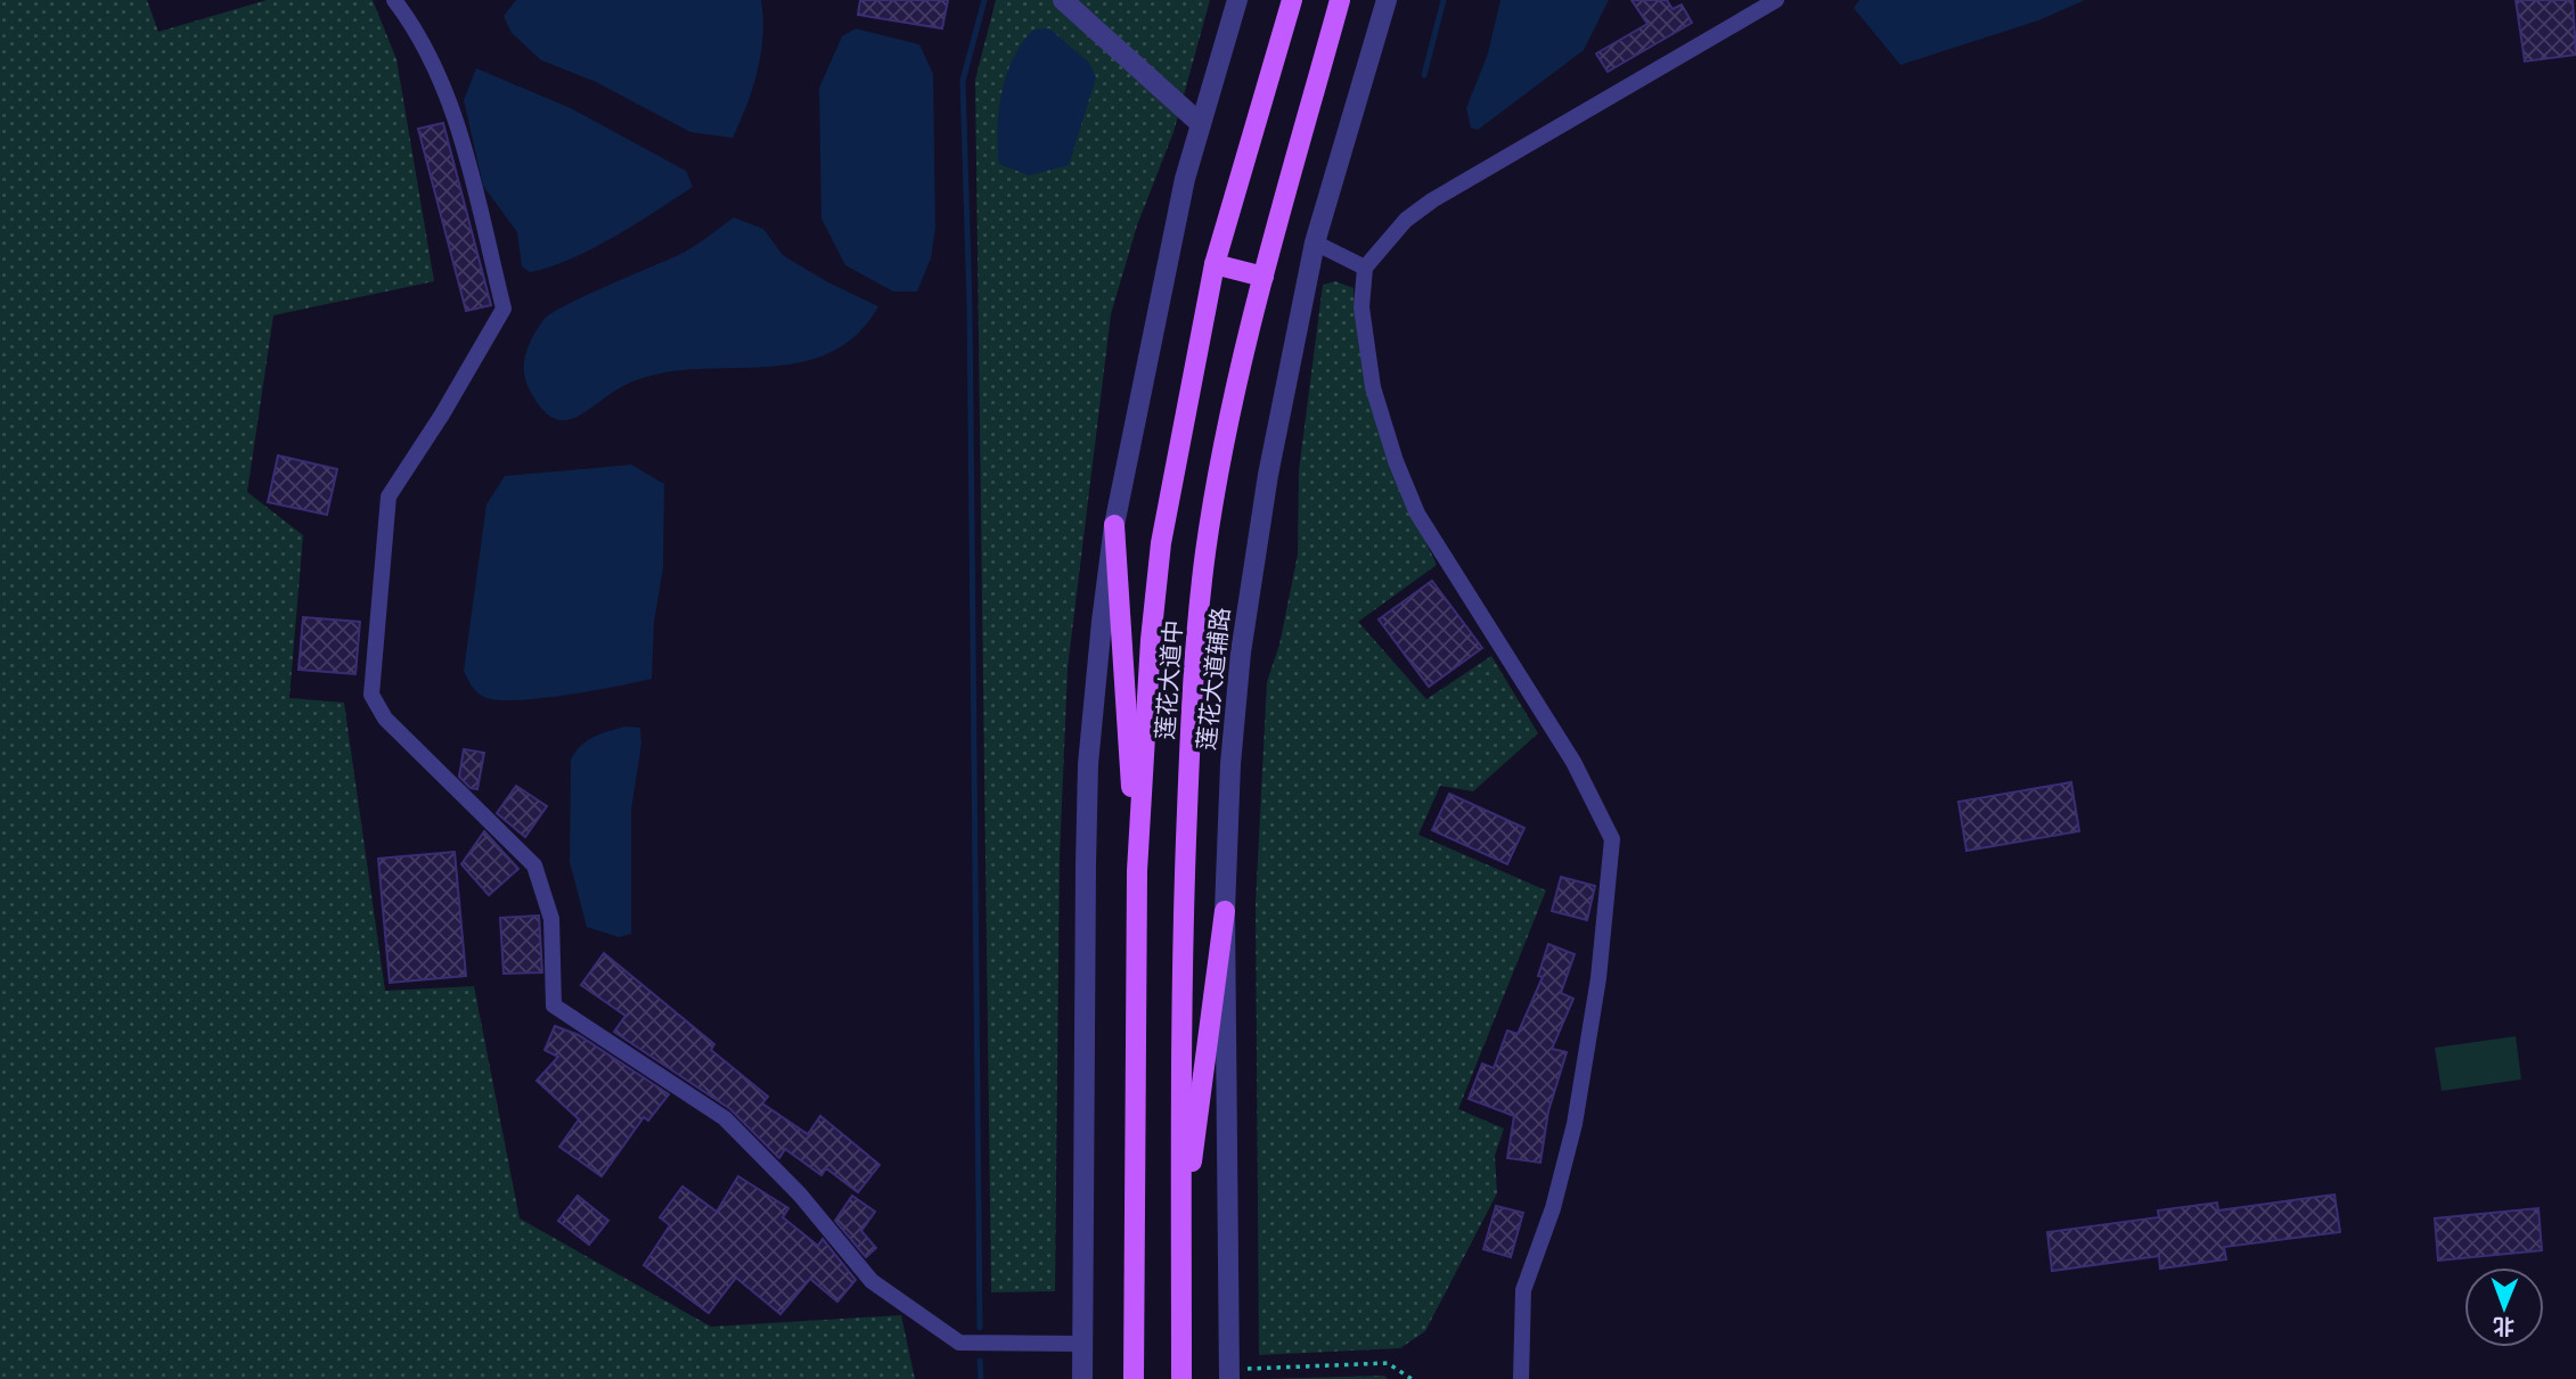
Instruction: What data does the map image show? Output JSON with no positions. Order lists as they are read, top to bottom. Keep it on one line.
{"streets":{"main road":["莲花大道中"],"street":["莲花大道辅路"]},"north":"bottom"}
